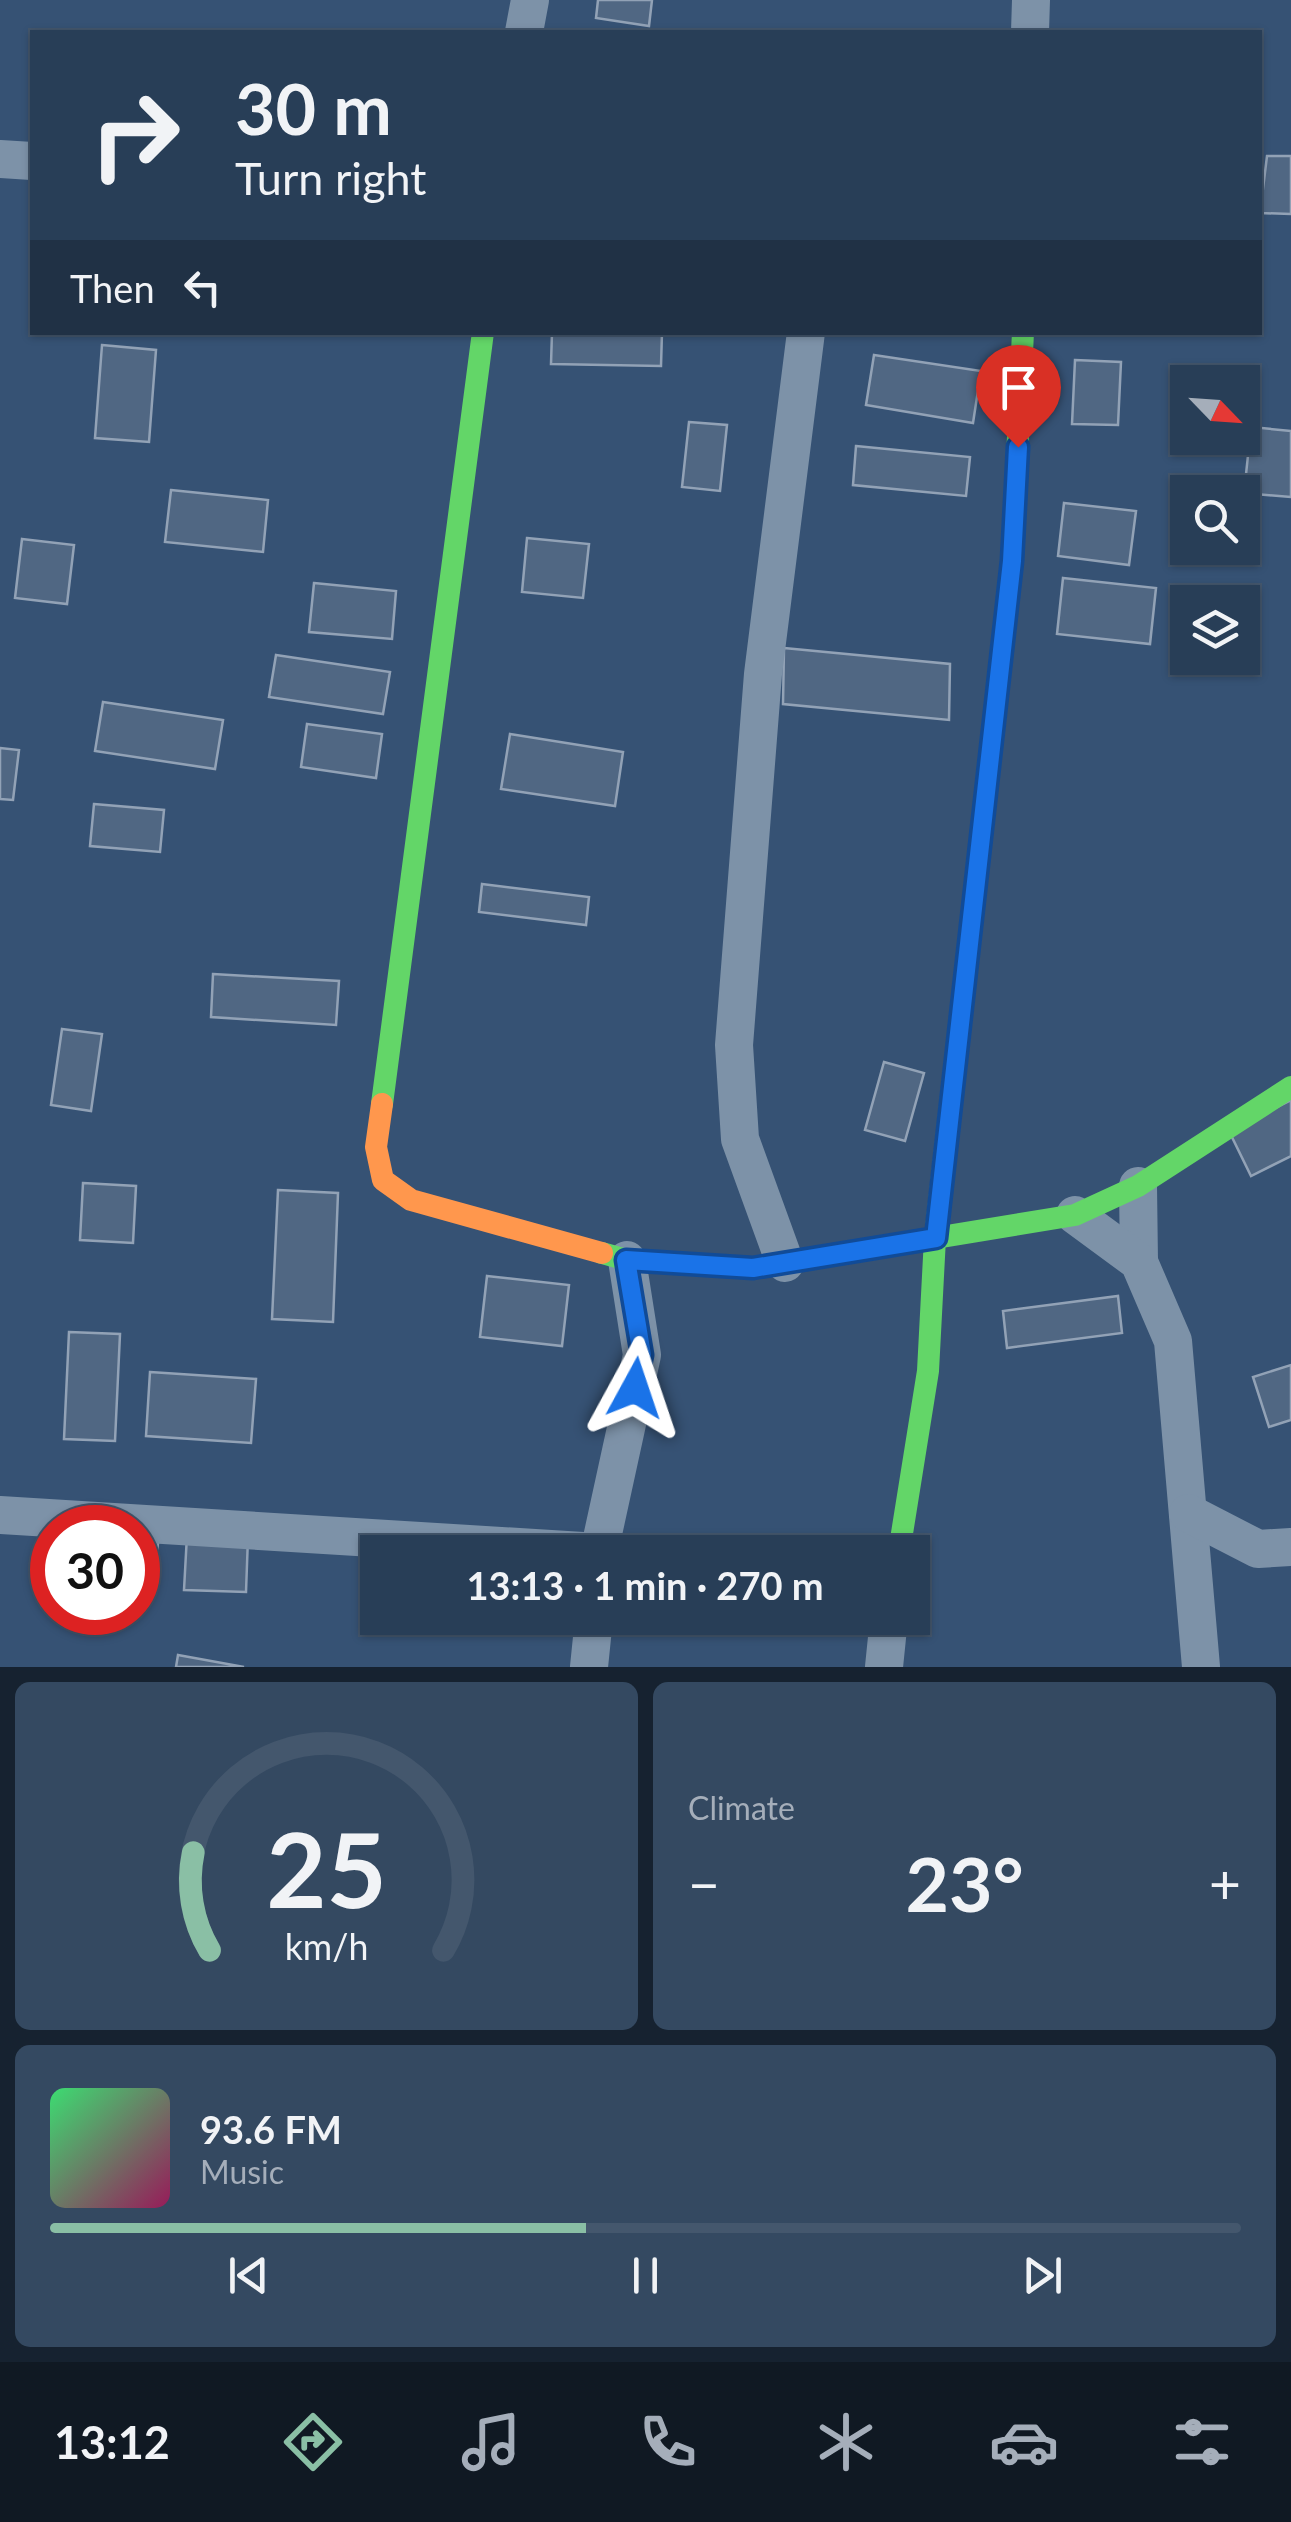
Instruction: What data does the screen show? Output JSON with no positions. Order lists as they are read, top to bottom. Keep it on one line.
{"north":"bottom right","page":{"turn":["30 m","Turn right"],"then":"Then","limit":"30","trip":"13:13 · 1 min · 270 m","tile":"Climate","heat":["−","23°","+"],"song":["93.6 FM","Music"],"tabs":"13:12","gauge":["25","km/h"]}}
